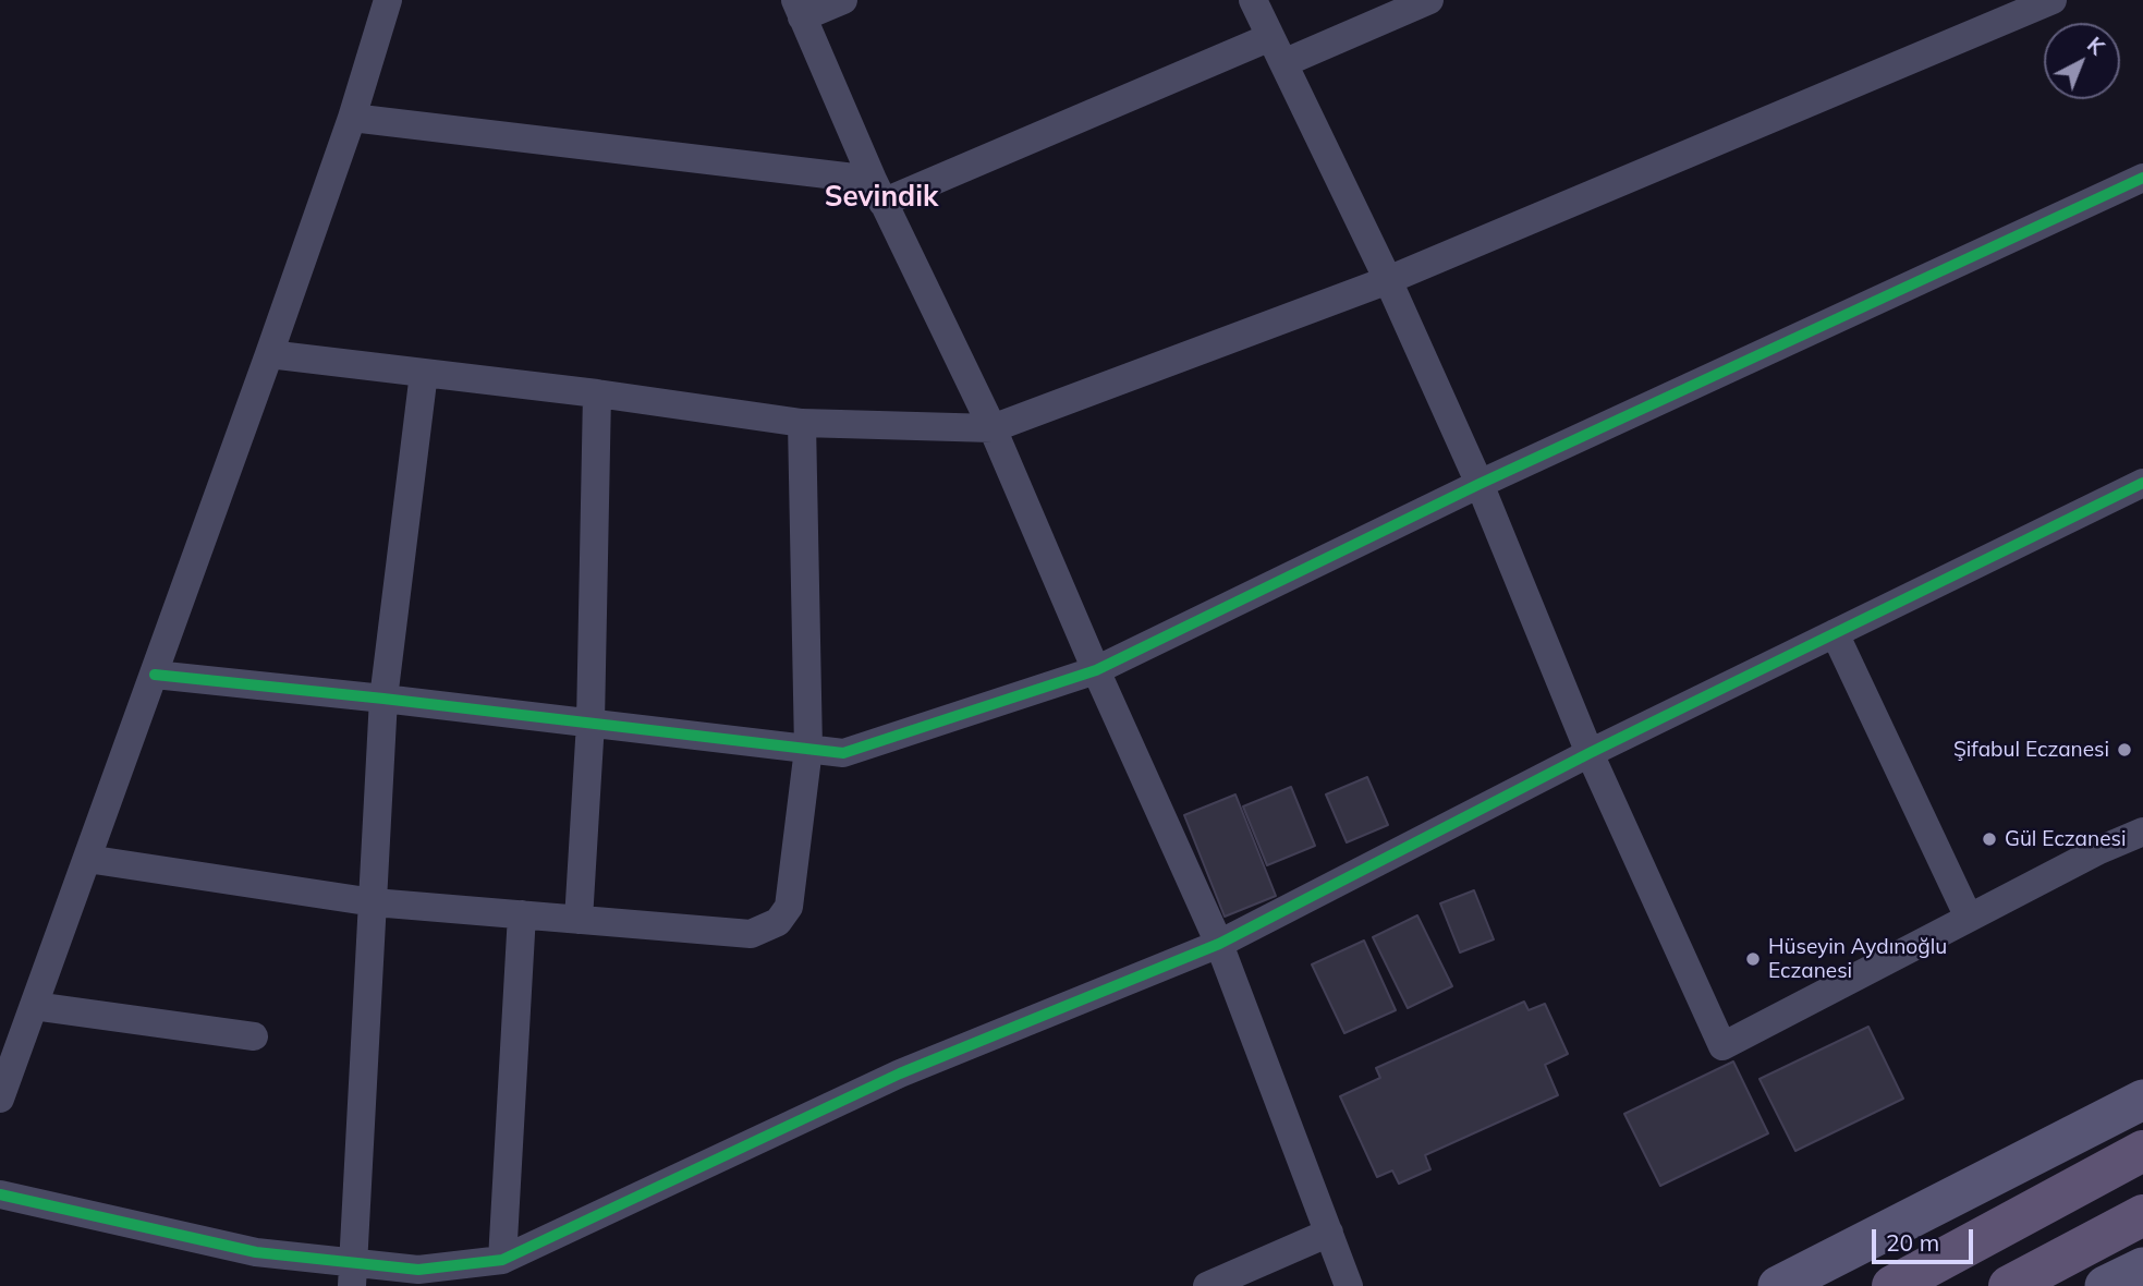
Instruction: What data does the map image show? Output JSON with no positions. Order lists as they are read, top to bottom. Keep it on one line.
{"districts":["Sevindik"],"places":["Şifabul Eczanesi","Gül Eczanesi","Hüseyin Aydınoğlu Eczanesi"],"scale_bar":"20 m","north":"top right"}
